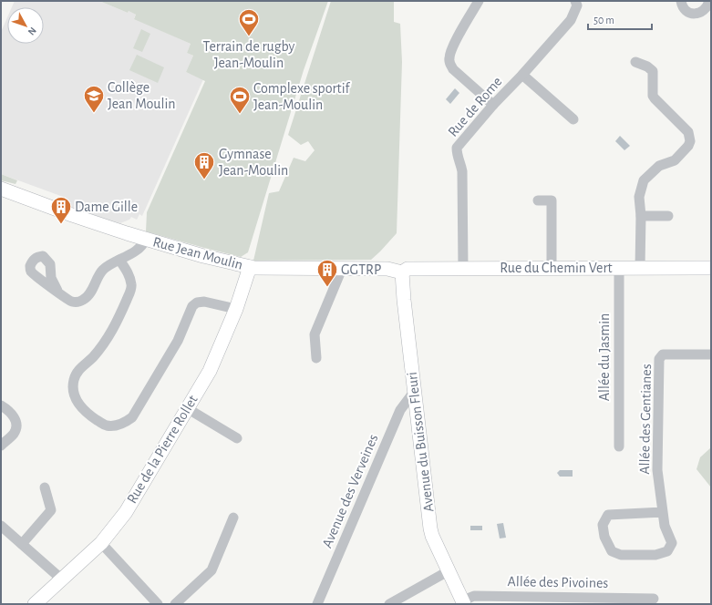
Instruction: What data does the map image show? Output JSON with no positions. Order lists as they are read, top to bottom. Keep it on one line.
{"streets":{"street":["Rue de Rome","Rue Jean Moulin","Rue du Chemin Vert","Allée du Jasmin","Allée des Gentianes","Avenue du Buisson Fleuri","Rue de la Pierre Rollet","Avenue des Verveines","Allée des Pivoines"]},"crossings":[["Rue de Rome","Rue du Chemin Vert"],["Rue Jean Moulin","Rue du Chemin Vert"],["Rue Jean Moulin","Avenue du Buisson Fleuri"],["Rue Jean Moulin","Rue de la Pierre Rollet"],["Rue du Chemin Vert","Allée du Jasmin"],["Rue du Chemin Vert","Avenue du Buisson Fleuri"],["Avenue du Buisson Fleuri","Avenue des Verveines"],["Avenue du Buisson Fleuri","Allée des Pivoines"]],"places":{"sports":["Terrain de rugby Jean-Moulin","Complexe sportif Jean-Moulin"],"school or university":["Collège Jean Moulin"],"building":["Gymnase Jean-Moulin","Dame Gille","GGTRP"]},"scale_bar":"50 m","north":"bottom right"}
